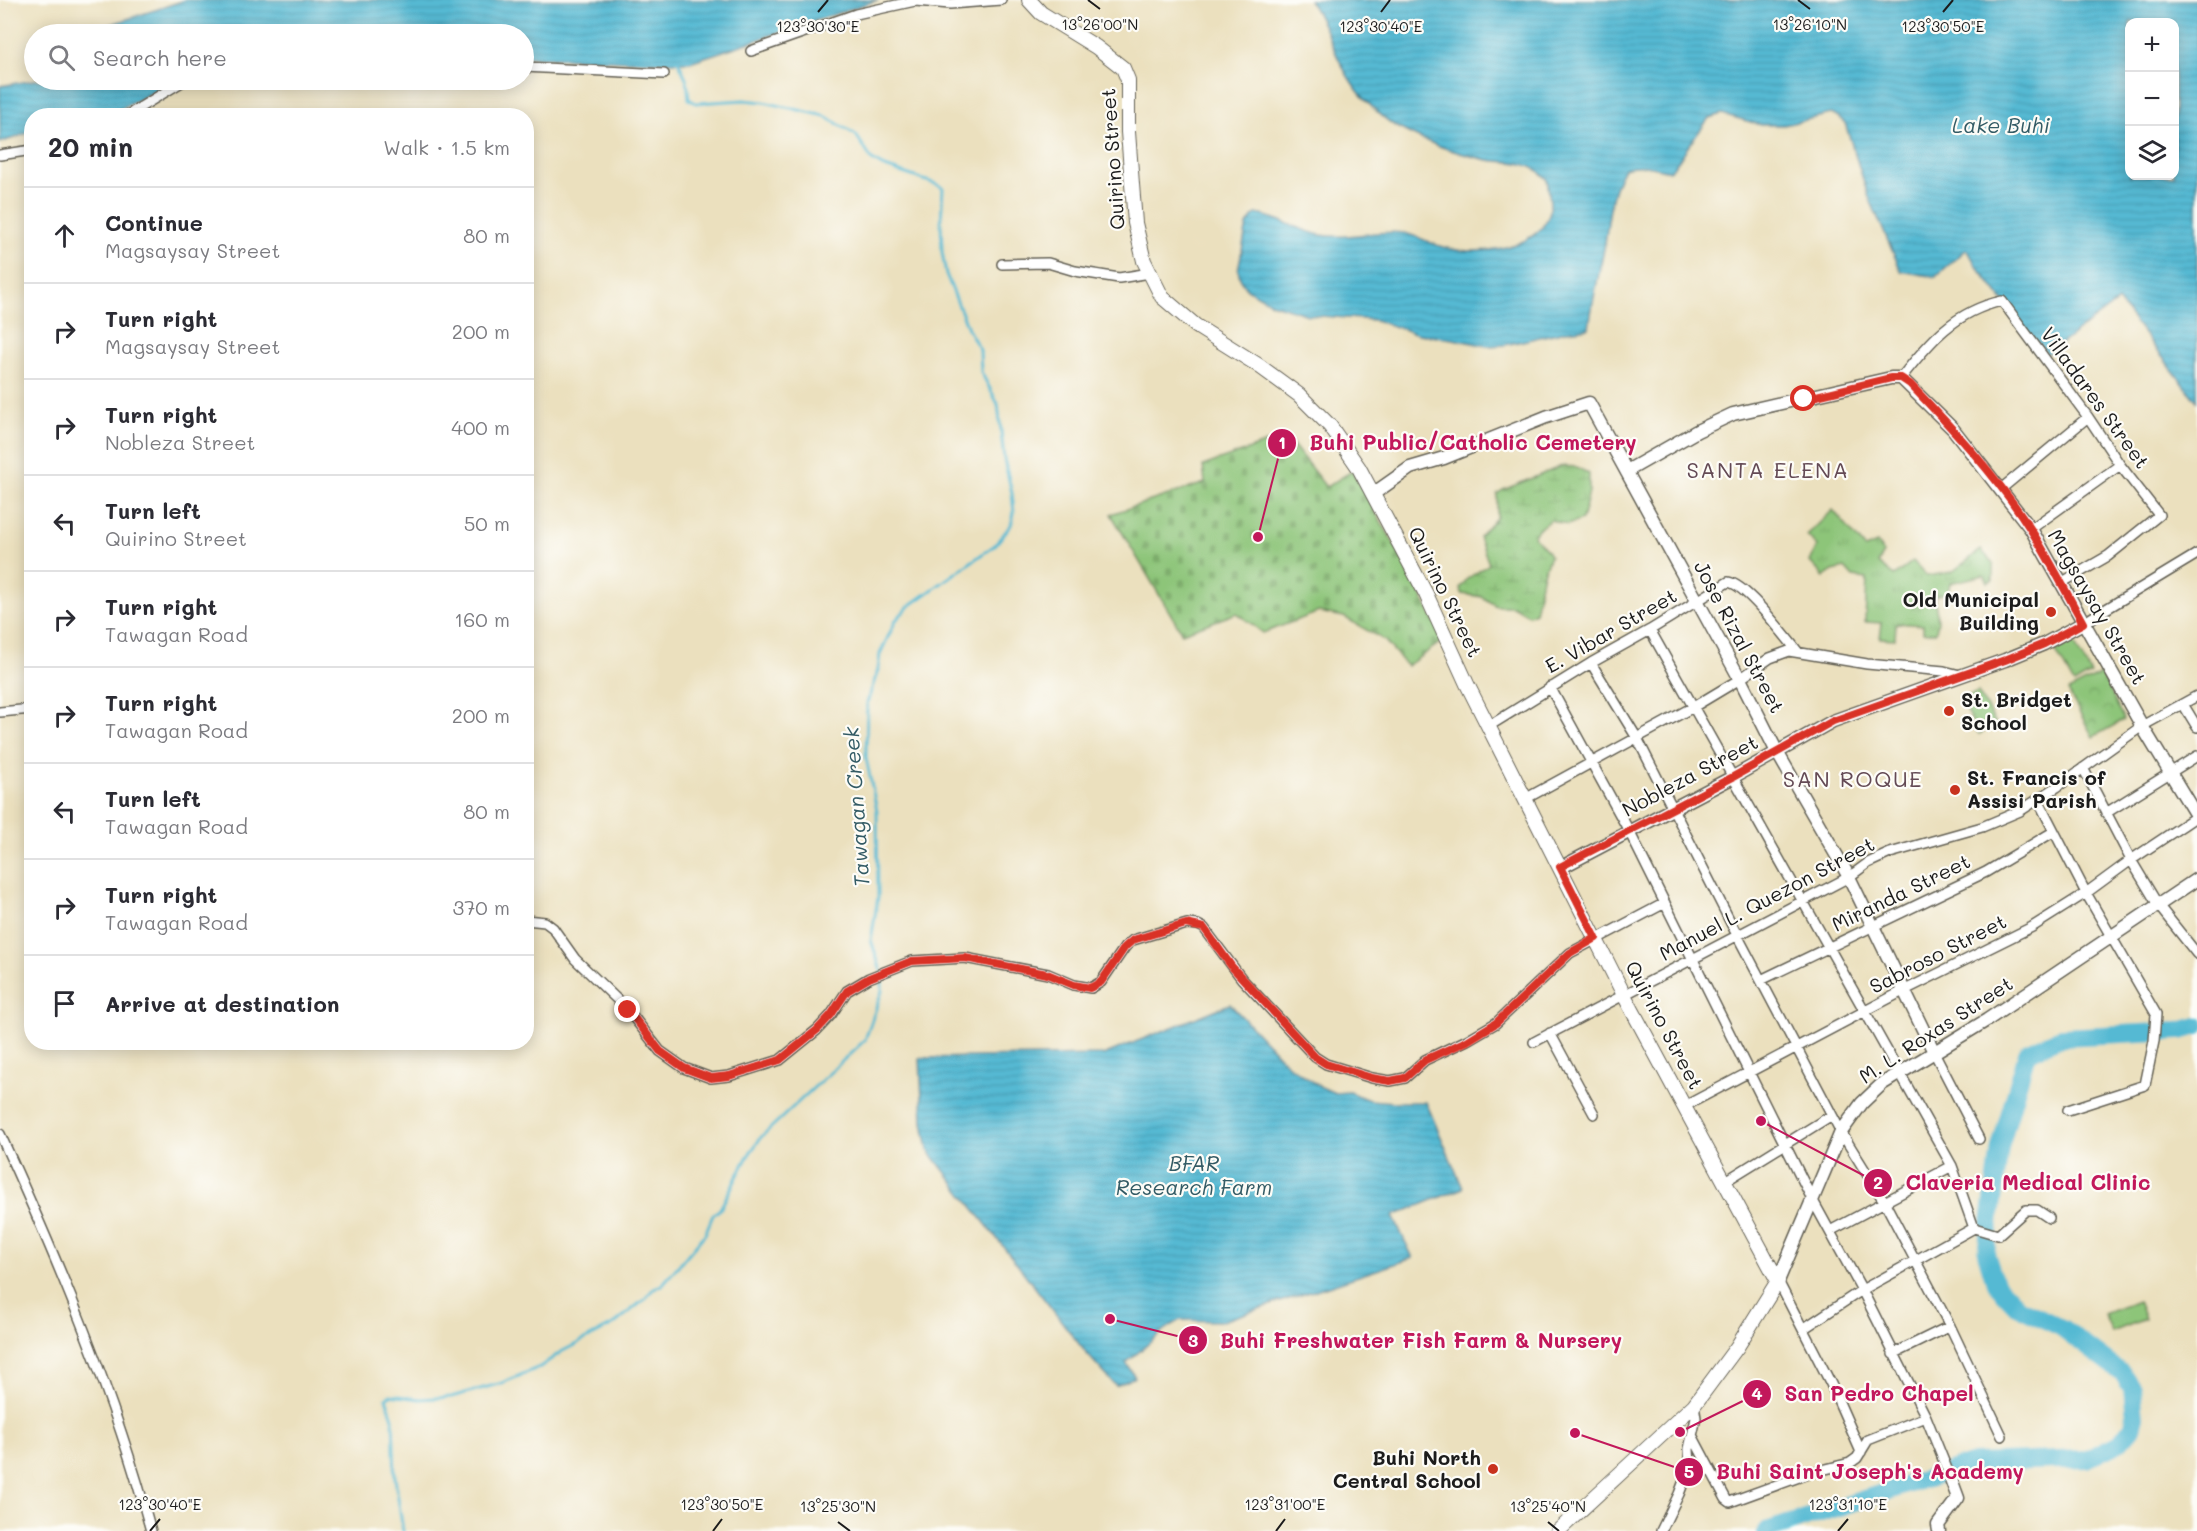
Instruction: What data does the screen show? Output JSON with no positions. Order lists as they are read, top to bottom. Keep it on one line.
{"streets":{"main road":["Quirino Street"],"street":["Villadares Street","Magsaysay Street","E. Vibar Street","Jose Rizal Street","Nobleza Street","Miranda Street","Manuel L. Quezon Street","Sabroso Street","M. L. Roxas Street"]},"crossings":[["Quirino Street","E. Vibar Street"],["Quirino Street","Jose Rizal Street"],["Quirino Street","Nobleza Street"],["Quirino Street","Manuel L. Quezon Street"],["Quirino Street","Sabroso Street"],["Quirino Street","M. L. Roxas Street"],["Villadares Street","Magsaysay Street"],["Magsaysay Street","Nobleza Street"],["Magsaysay Street","Manuel L. Quezon Street"],["Magsaysay Street","Sabroso Street"],["E. Vibar Street","Jose Rizal Street"],["Jose Rizal Street","Nobleza Street"],["Jose Rizal Street","Miranda Street"],["Jose Rizal Street","Manuel L. Quezon Street"],["Jose Rizal Street","Sabroso Street"],["Jose Rizal Street","M. L. Roxas Street"]],"districts":["SANTA ELENA","SAN ROQUE"],"water":["Lake Buhi","Tawagan Creek","BFAR Research Farm"],"places":["Buhi Public/Catholic Cemetery","Old Municipal Building","St. Bridget School","St. Francis of Assisi Parish","Claveria Medical Clinic","Buhi Freshwater Fish Farm & Nursery","San Pedro Chapel","Buhi Saint Joseph's Academy","Buhi North Central School"],"page":{"map_buttons":["+","−"],"search":"Search here","heading":["20 min","Walk · 1.5 km"],"list":[["Continue","Magsaysay Street","80 m"],["Turn right","Magsaysay Street","200 m"],["Turn right","Nobleza Street","400 m"],["Turn left","Quirino Street","50 m"],["Turn right","Tawagan Road","160 m"],["Turn right","Tawagan Road","200 m"],["Turn left","Tawagan Road","80 m"],["Turn right","Tawagan Road","370 m"],"Arrive at destination"]},"coordinates":["13°26'00\"N","13°26'10\"N","123°30'40\"E","123°30'50\"E","123°30'30\"E","123°31'00\"E","123°31'10\"E","13°25'30\"N","13°25'40\"N"]}
